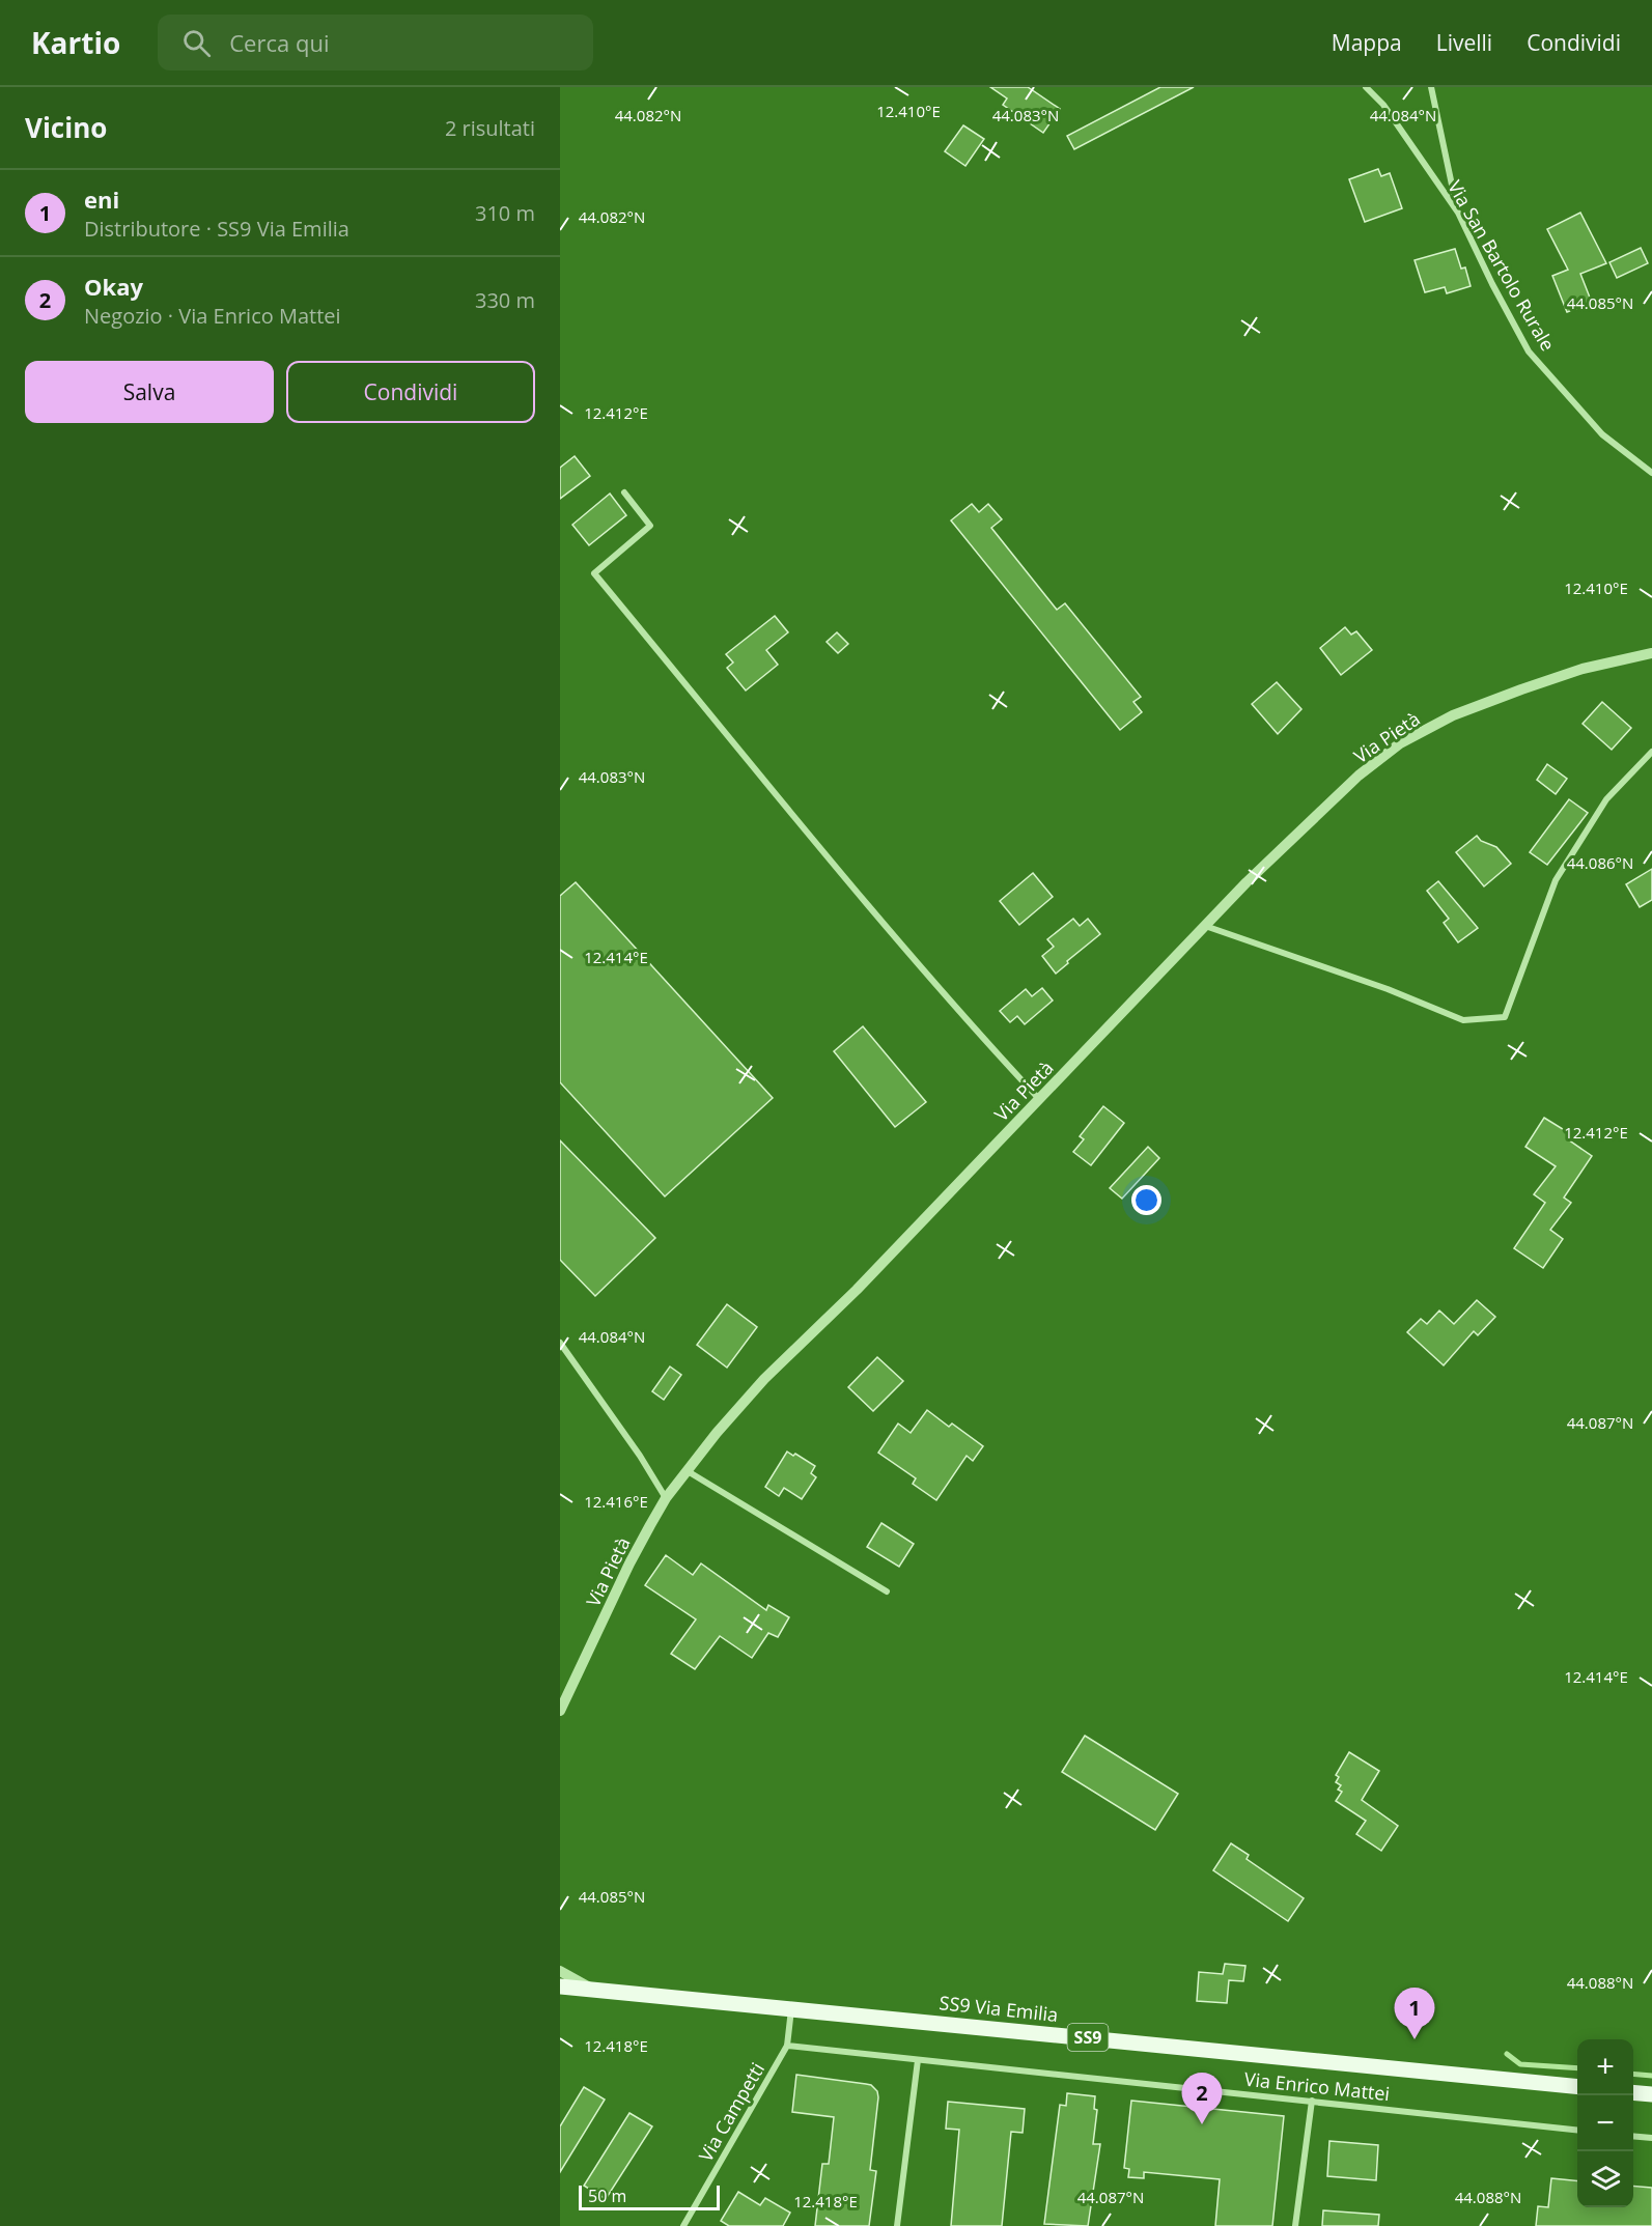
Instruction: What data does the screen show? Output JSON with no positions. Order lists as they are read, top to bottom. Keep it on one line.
{"streets":{"main road":["SS9 Via Emilia","SS9"],"street":["Via San Bartolo Rurale","Via Pietà","Via Enrico Mattei","Via Campetti"]},"crossings":[["Via Enrico Mattei","Via Campetti"]],"scale_bar":"50 m","page":{"header":"Kartio","search":"Cerca qui","nav":["Mappa","Livelli","Condividi"],"heading":["Vicino","2 risultati"],"list":[{"mark":"1","name":"eni","note":"Distributore · SS9 Via Emilia","value":"310 m"},{"mark":"2","name":"Okay","note":"Negozio · Via Enrico Mattei","value":"330 m"}],"buttons":["Salva","Condividi"],"pins":["1","2"],"map_buttons":["+","−"],"scale":"50 m"},"coordinates":["12.410°E","44.082°N","44.083°N","44.084°N","44.085°N","12.412°E","44.086°N","12.414°E","44.087°N","12.416°E","44.088°N","12.418°E"]}
